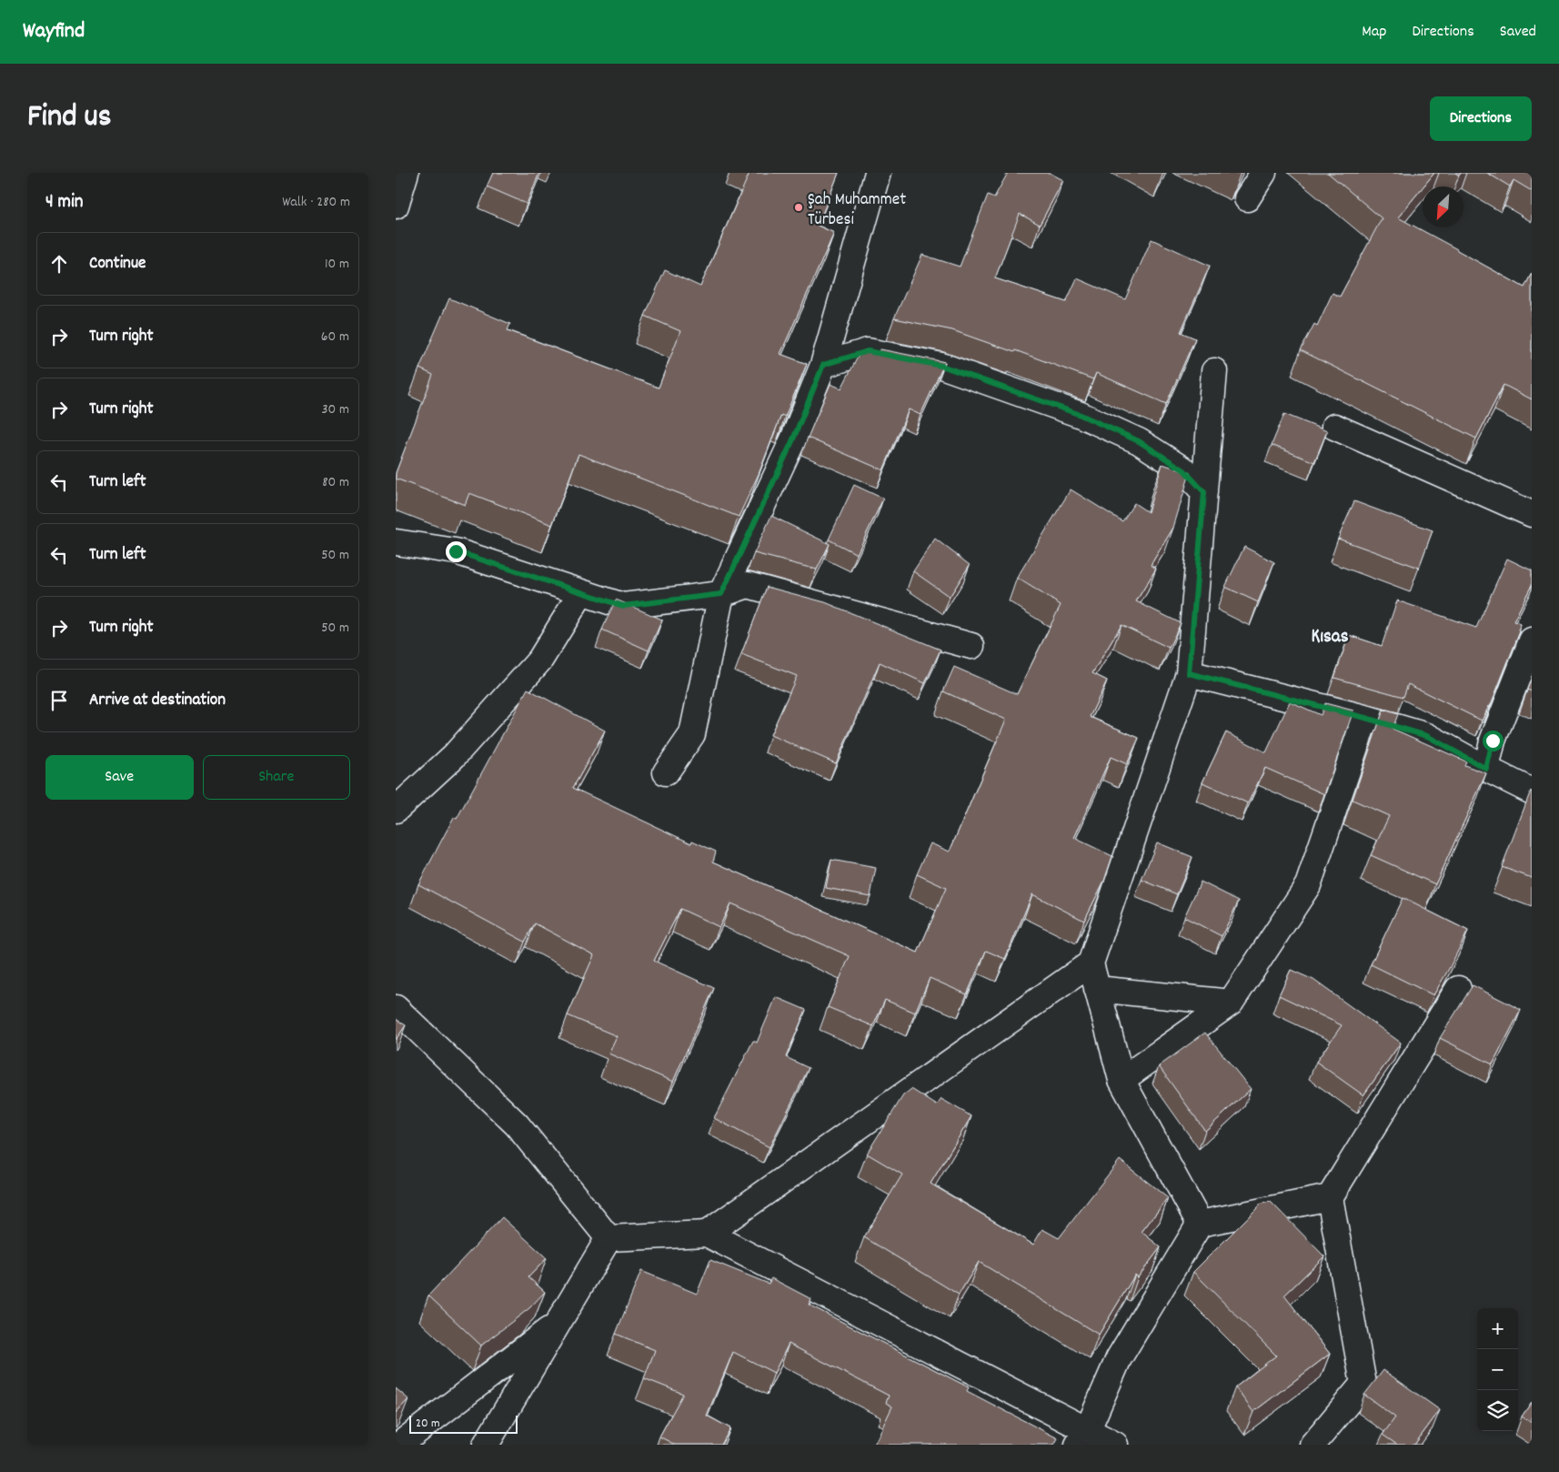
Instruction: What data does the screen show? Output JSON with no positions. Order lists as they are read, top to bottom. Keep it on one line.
{"districts":["Kısas"],"places":["Şah Muhammet Türbesi"],"scale_bar":"20 m","north":"bottom left","page":{"header":"Wayfind","nav":["Map","Directions","Saved"],"title":"Find us","buttons":["Directions",["Save","Share"]],"heading":["4 min","Walk · 280 m"],"list":[["Continue","10 m"],["Turn right","60 m"],["Turn right","30 m"],["Turn left","80 m"],["Turn left","50 m"],["Turn right","50 m"],"Arrive at destination"],"map_buttons":["+","−"],"scale":"20 m"}}
